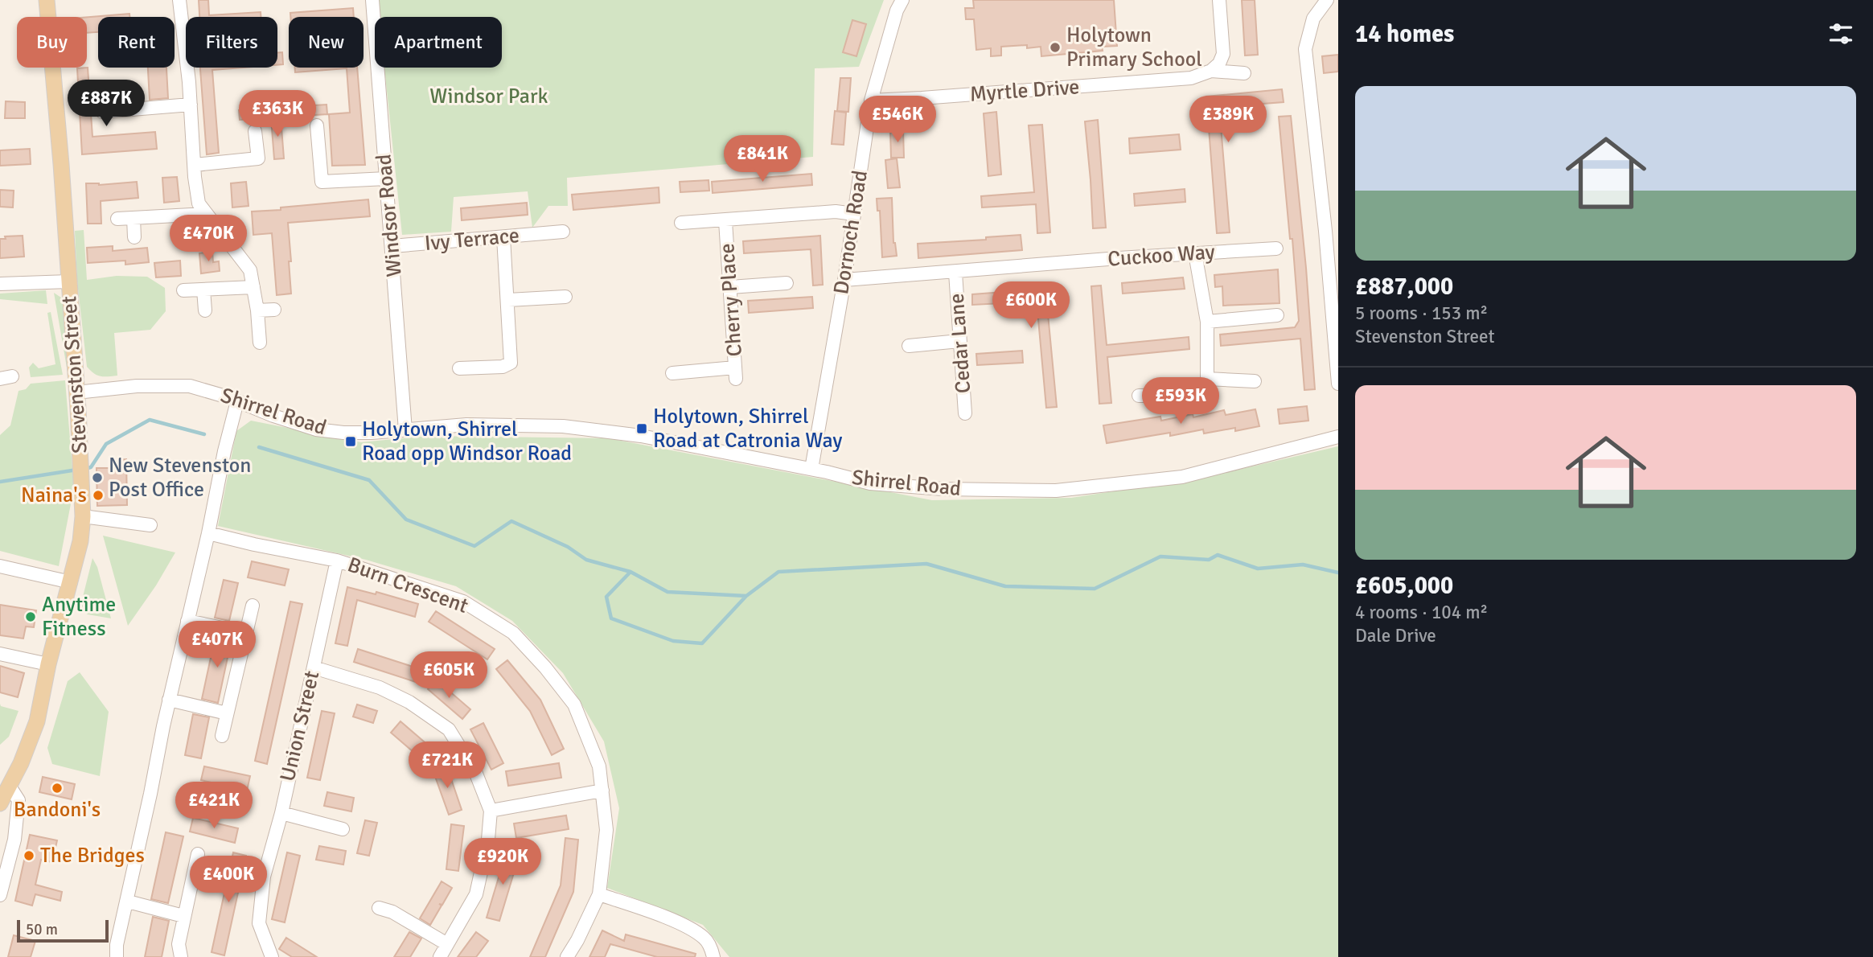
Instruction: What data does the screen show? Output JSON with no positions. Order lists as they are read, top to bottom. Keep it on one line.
{"streets":{"main road":["Stevenston Street"],"street":["Myrtle Drive","Windsor Road","Dornoch Road","Ivy Terrace","Cuckoo Way","Cherry Place","Cedar Lane","Shirrel Road","Burn Crescent","Union Street"]},"crossings":[["Myrtle Drive","Dornoch Road"],["Windsor Road","Ivy Terrace"],["Windsor Road","Shirrel Road"],["Dornoch Road","Cuckoo Way"],["Dornoch Road","Shirrel Road"],["Cuckoo Way","Cedar Lane"],["Stevenston Street","Shirrel Road"],["Burn Crescent","Union Street"]],"parks":["Windsor Park"],"places":{"other":["Holytown Primary School","New Stevenston Post Office","Naina's","Anytime Fitness","Bandoni's","The Bridges"],"transit":["Holytown, Shirrel Road at Catronia Way","Holytown, Shirrel Road opp Windsor Road"]},"scale_bar":"50 m","page":{"heading":"14 homes","chip":["Buy","Rent","Filters","New","Apartment"],"list":[{"name":"£887,000","note":"5 rooms · 153 m² · Stevenston Street"},{"name":"£605,000","note":"4 rooms · 104 m² · Dale Drive"}],"price":["£887K","£363K","£546K","£389K","£841K","£470K","£600K","£593K","£407K","£605K","£721K","£421K","£920K","£400K"],"scale":"50 m"}}
